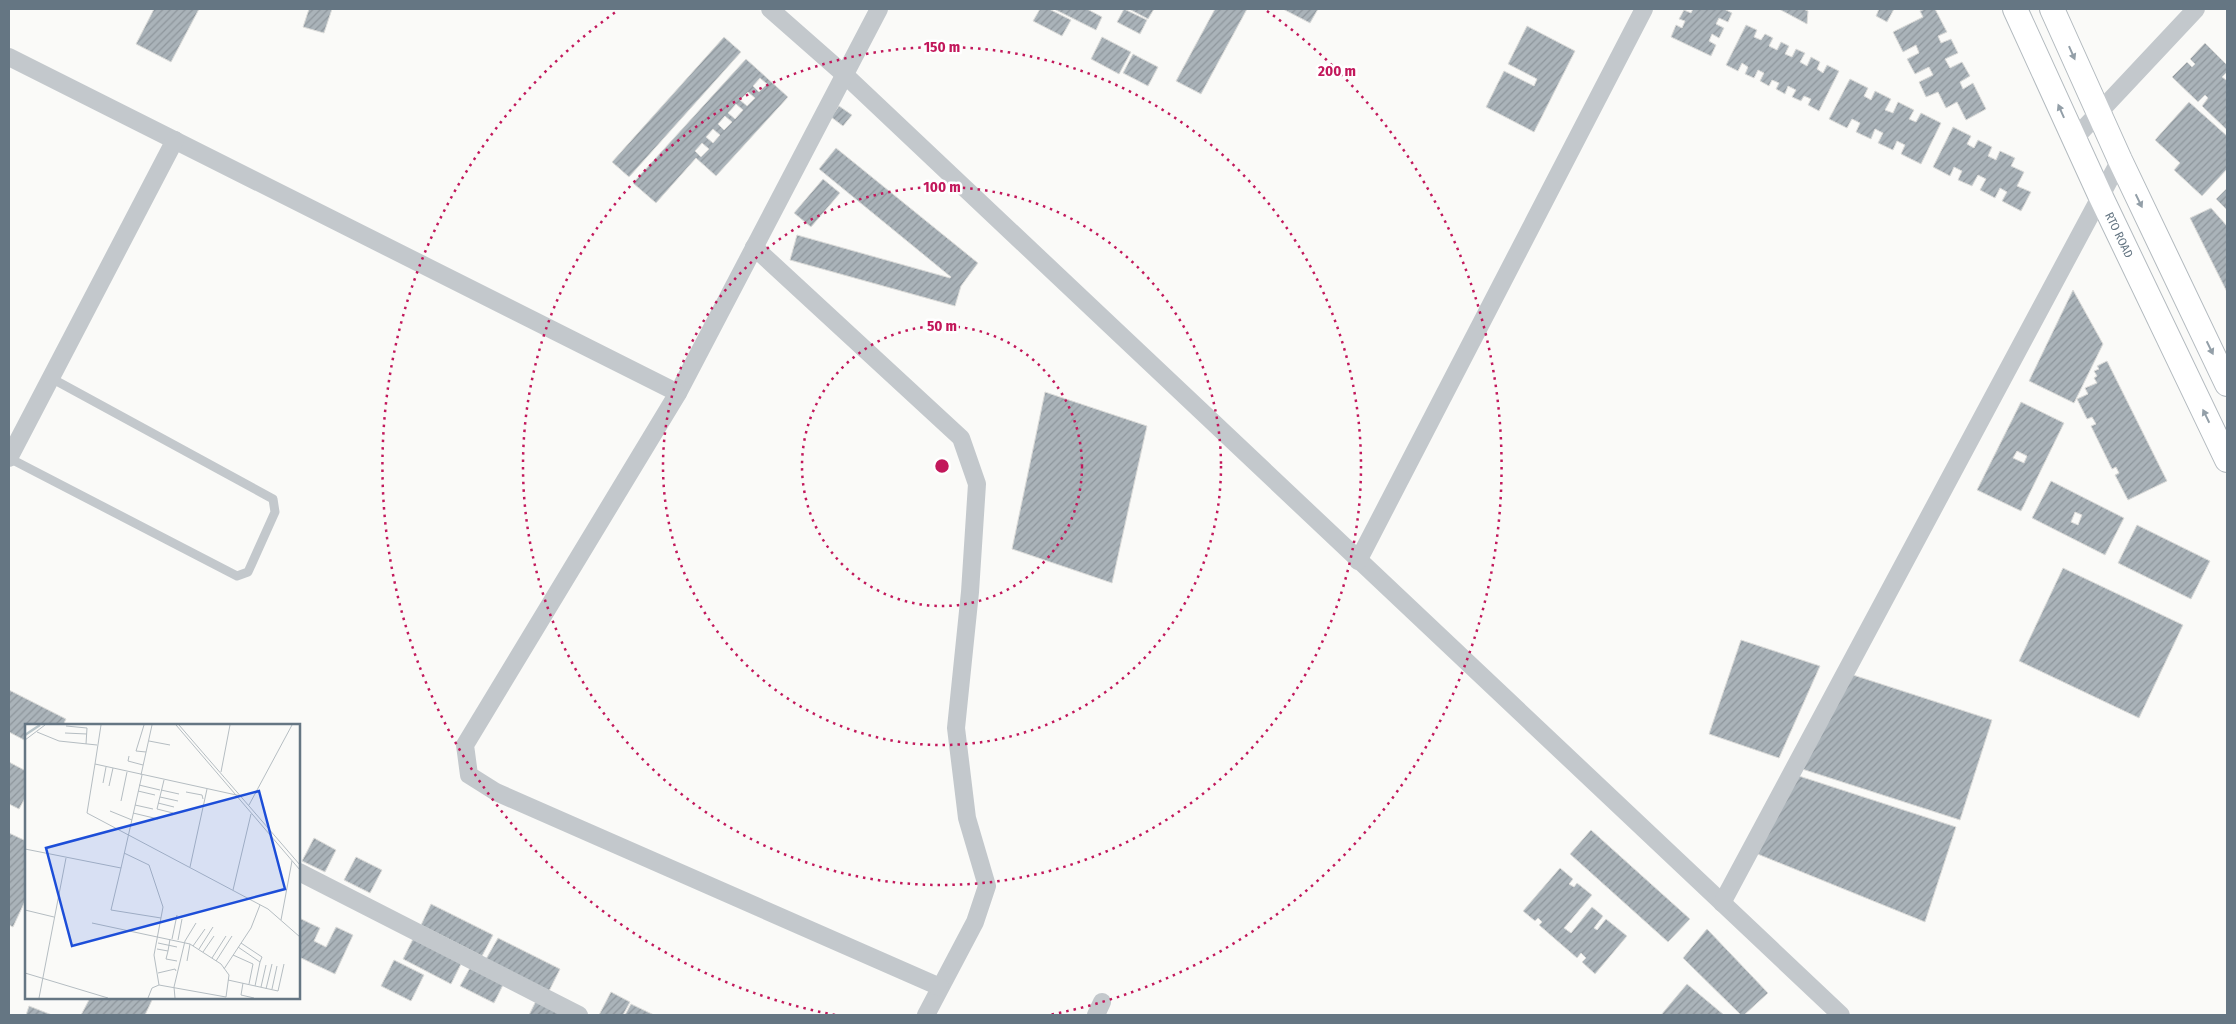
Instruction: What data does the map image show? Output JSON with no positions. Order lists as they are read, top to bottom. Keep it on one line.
{"streets":{"street":["RTO ROAD"]},"rings":["150 m","200 m","100 m","50 m"]}
